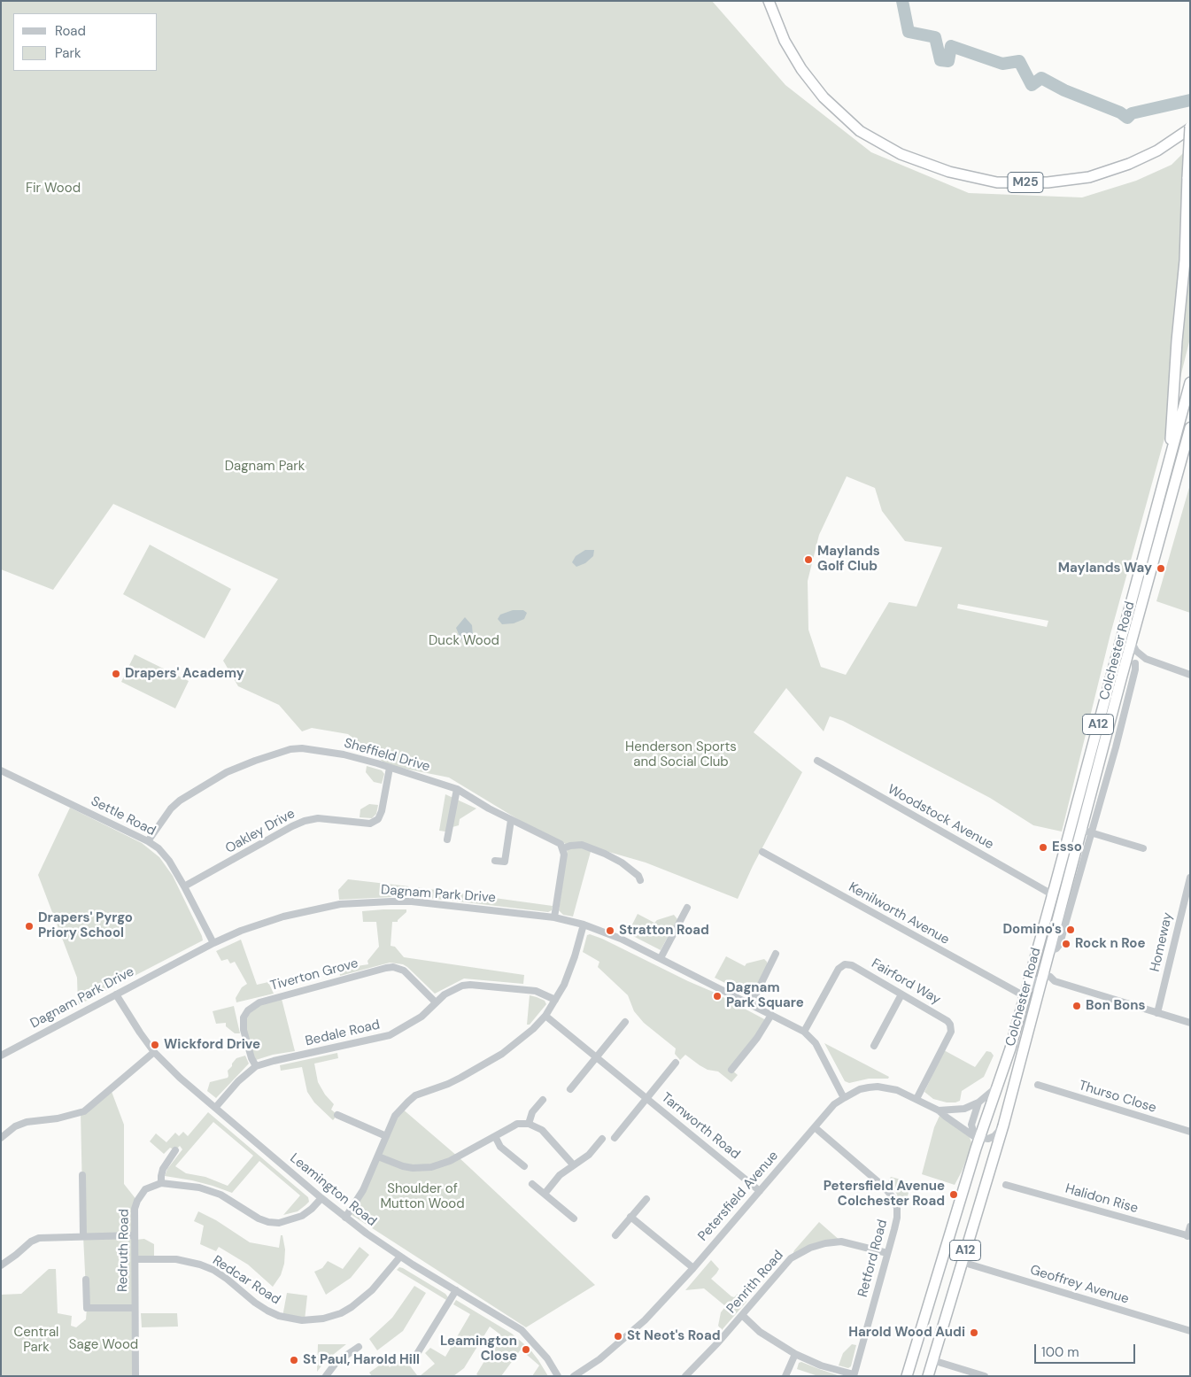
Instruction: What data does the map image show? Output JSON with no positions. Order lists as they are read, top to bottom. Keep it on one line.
{"streets":{"highway":["M25","Colchester Road","A12"],"street":["Sheffield Drive","Settle Road","Woodstock Avenue","Oakley Drive","Dagnam Park Drive","Kenilworth Avenue","Homeway","Tiverton Grove","Fairford Way","Bedale Road","Thurso Close","Tarnworth Road","Leamington Road","Petersfield Avenue","Halidon Rise","Redruth Road","Retford Road","Redcar Road","Penrith Road","Geoffrey Avenue"]},"crossings":[["M25","A12"],["Colchester Road","A12"],["Colchester Road","Woodstock Avenue"],["Colchester Road","Kenilworth Avenue"],["Colchester Road","Petersfield Avenue"],["Colchester Road","Geoffrey Avenue"],["Sheffield Drive","Settle Road"],["Sheffield Drive","Oakley Drive"],["Settle Road","Oakley Drive"],["Settle Road","Dagnam Park Drive"],["Dagnam Park Drive","Fairford Way"],["Dagnam Park Drive","Leamington Road"],["Dagnam Park Drive","Petersfield Avenue"],["Tiverton Grove","Bedale Road"],["Fairford Way","Petersfield Avenue"],["Bedale Road","Leamington Road"],["Tarnworth Road","Petersfield Avenue"],["Leamington Road","Redcar Road"],["Petersfield Avenue","Retford Road"],["Redruth Road","Redcar Road"],["Retford Road","Penrith Road"]],"parks":["Fir Wood","Dagnam Park","Duck Wood","Henderson Sports and Social Club","Shoulder of Mutton Wood","Central Park","Sage Wood"],"places":["Maylands Golf Club","Maylands Way","Drapers' Academy","Esso","Drapers' Pyrgo Priory School","Domino's","Stratton Road","Rock n Roe","Dagnam Park Square","Bon Bons","Wickford Drive","Petersfield Avenue Colchester Road","Harold Wood Audi","St Neot's Road","Leamington Close","St Paul, Harold Hill"],"legend":["Road","Park"],"scale_bar":"100 m"}
